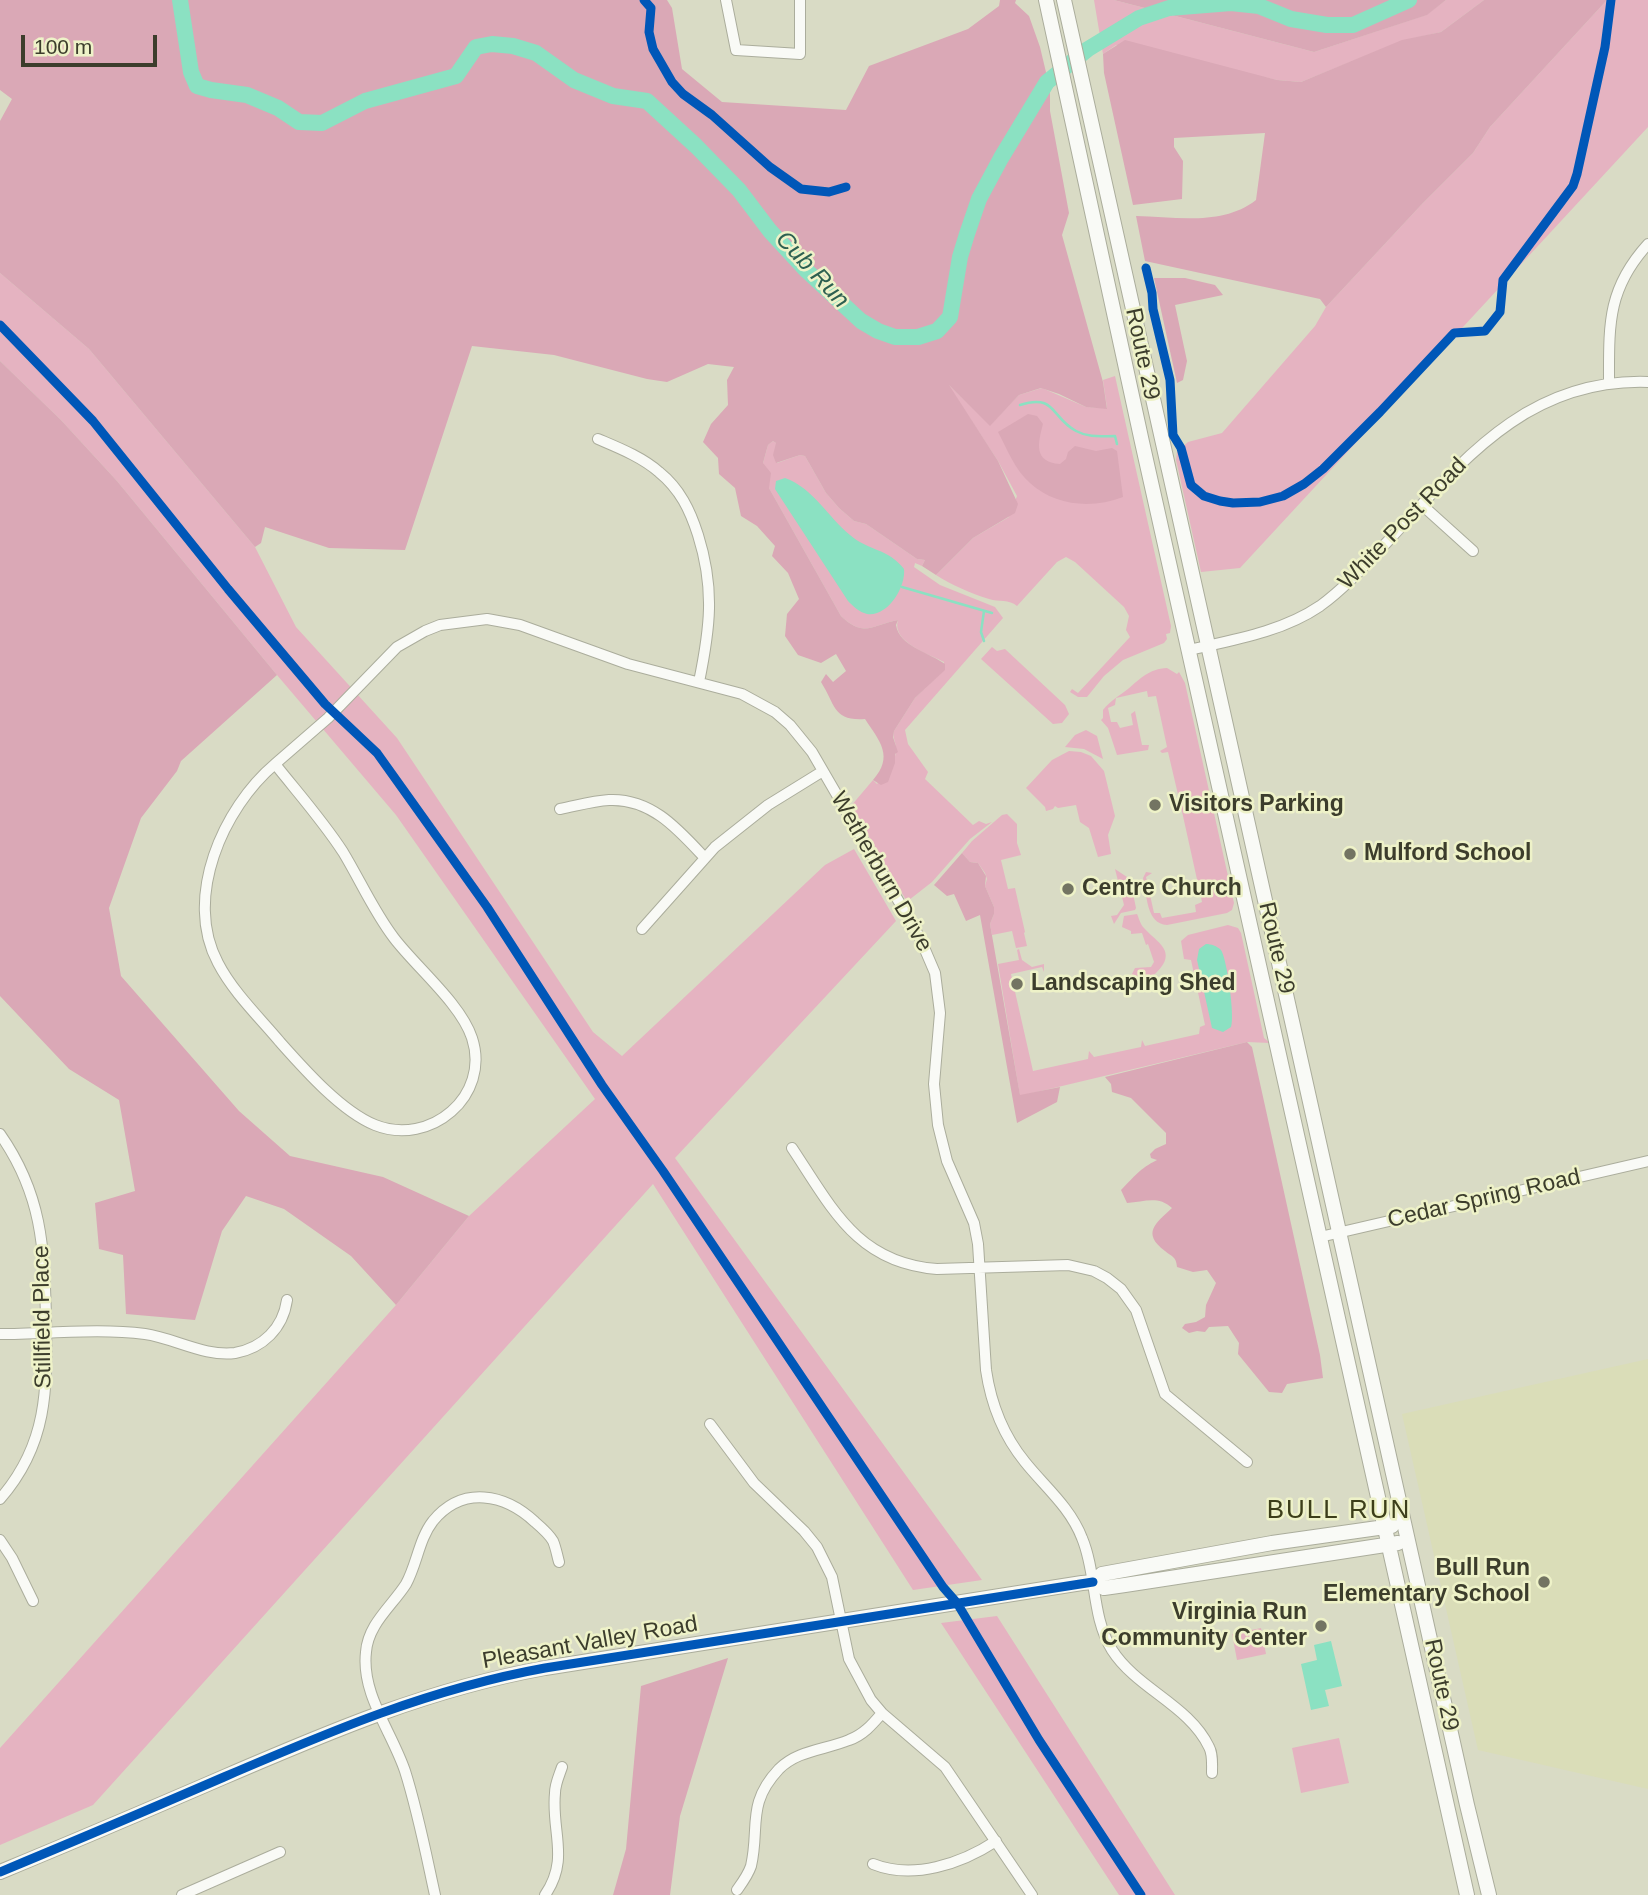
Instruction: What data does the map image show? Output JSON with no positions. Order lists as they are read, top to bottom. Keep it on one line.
{"streets":{"main road":["Route 29","Pleasant Valley Road"],"street":["White Post Road","Wetherburn Drive","Cedar Spring Road","Stillfield Place"]},"crossings":[["Route 29","White Post Road"],["Route 29","Cedar Spring Road"],["Route 29","Pleasant Valley Road"],["Wetherburn Drive","Pleasant Valley Road"]],"districts":["BULL RUN"],"water":["Cub Run"],"places":["Visitors Parking","Mulford School","Centre Church","Landscaping Shed","Bull Run Elementary School","Virginia Run Community Center"],"scale_bar":"100 m"}
